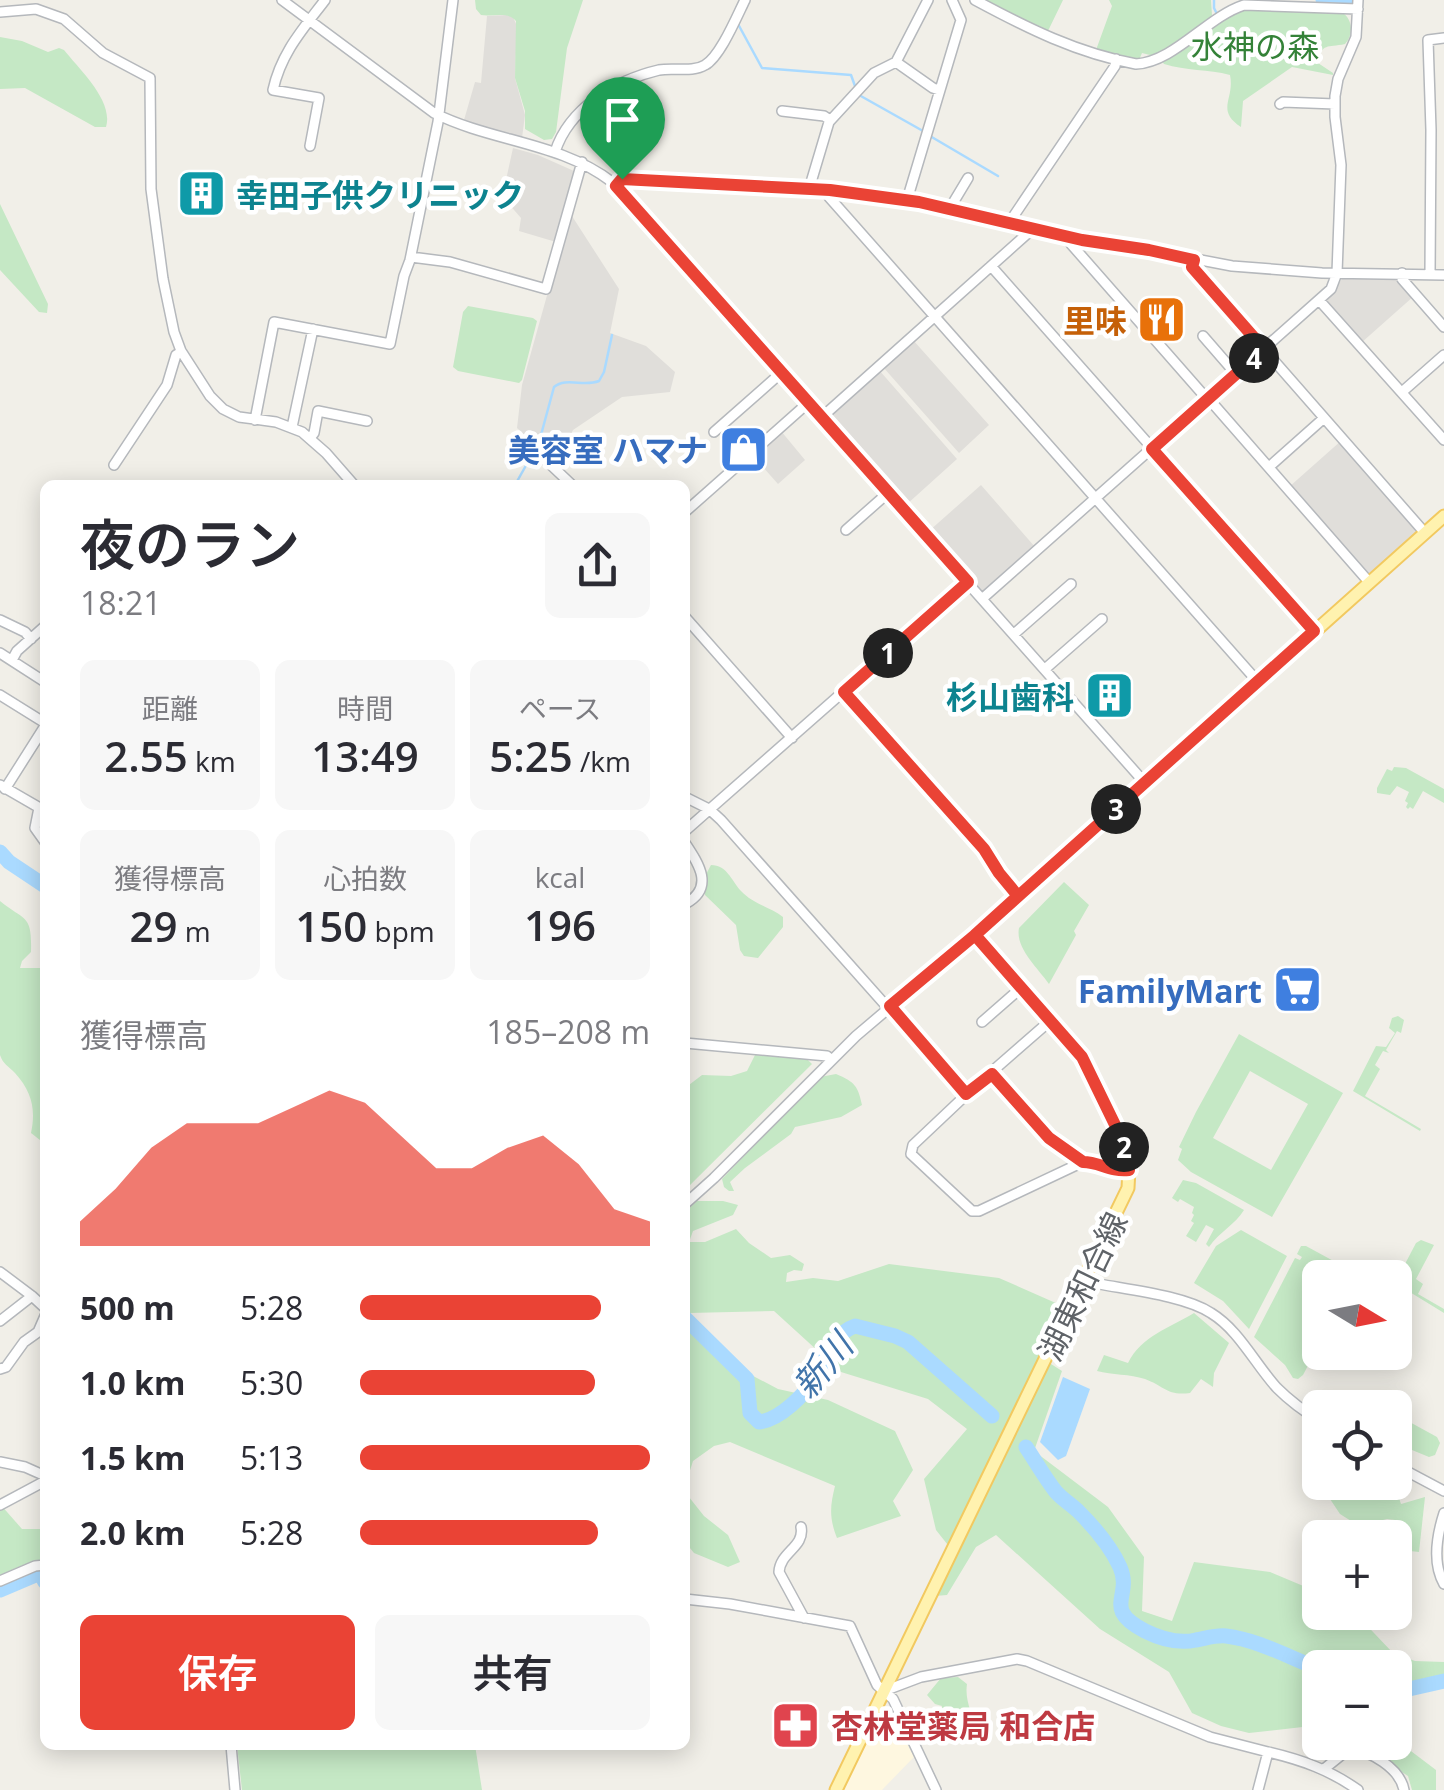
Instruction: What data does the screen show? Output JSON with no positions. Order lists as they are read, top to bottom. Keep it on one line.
{"streets":{"main road":["湖東和合線"]},"water":["新川"],"parks":["水神の森"],"places":{"building":["幸田子供クリニック","杉山歯科"],"restaurant":["里味"],"shop":["美容室 ハマナ"],"supermarket":["FamilyMart"],"pharmacy":["杏林堂薬局 和合店"]},"north":"right","page":{"pins":["4","1","3","2"],"heading":["夜のラン","18:21"],"stats":[["距離","2.55 km"],["時間","13:49"],["ペース","5:25 /km"],["獲得標高","29 m"],["心拍数","150 bpm"],["kcal","196"]],"chart":["獲得標高","185–208 m"],"map_buttons":["+","−"],"list":[{"name":"500 m","note":"5:28"},{"name":"1.0 km","note":"5:30"},{"name":"1.5 km","note":"5:13"},{"name":"2.0 km","note":"5:28"}],"buttons":["保存","共有"]}}
